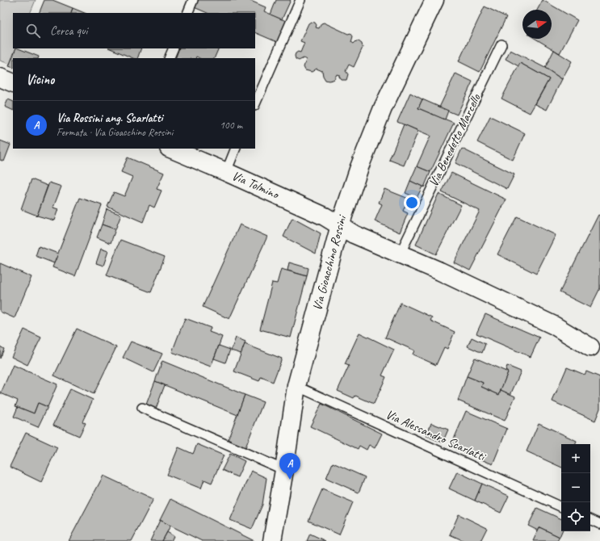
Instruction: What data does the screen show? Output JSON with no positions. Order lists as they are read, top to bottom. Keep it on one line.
{"streets":{"street":["Via Tolmino","Via Gioacchino Rossini"],"lane":["Via Benedetto Marcello","Via Alessandro Scarlatti"]},"crossings":[["Via Tolmino","Via Gioacchino Rossini"],["Via Gioacchino Rossini","Via Alessandro Scarlatti"]],"north":"right","page":{"search":"Cerca qui","heading":"Vicino","list":[{"mark":"A","name":"Via Rossini ang. Scarlatti","note":"Fermata · Via Gioacchino Rossini","value":"100 m"}],"map_buttons":["+","−"],"pins":"A"}}
